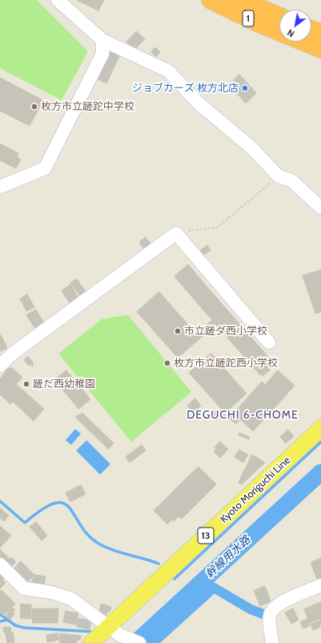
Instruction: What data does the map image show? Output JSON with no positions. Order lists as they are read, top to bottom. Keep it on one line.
{"streets":{"highway":["1"],"main road":["Kyoto Moriguchi Line","13"]},"districts":["DEGUCHI 6-CHOME"],"water":["幹線用水路"],"places":["ジョブカーズ 枚方北店","枚方市立蹉跎中学校","市立蹉ダ西小学校","枚方市立蹉跎西小学校","蹉だ西幼稚園"],"north":"bottom left"}
